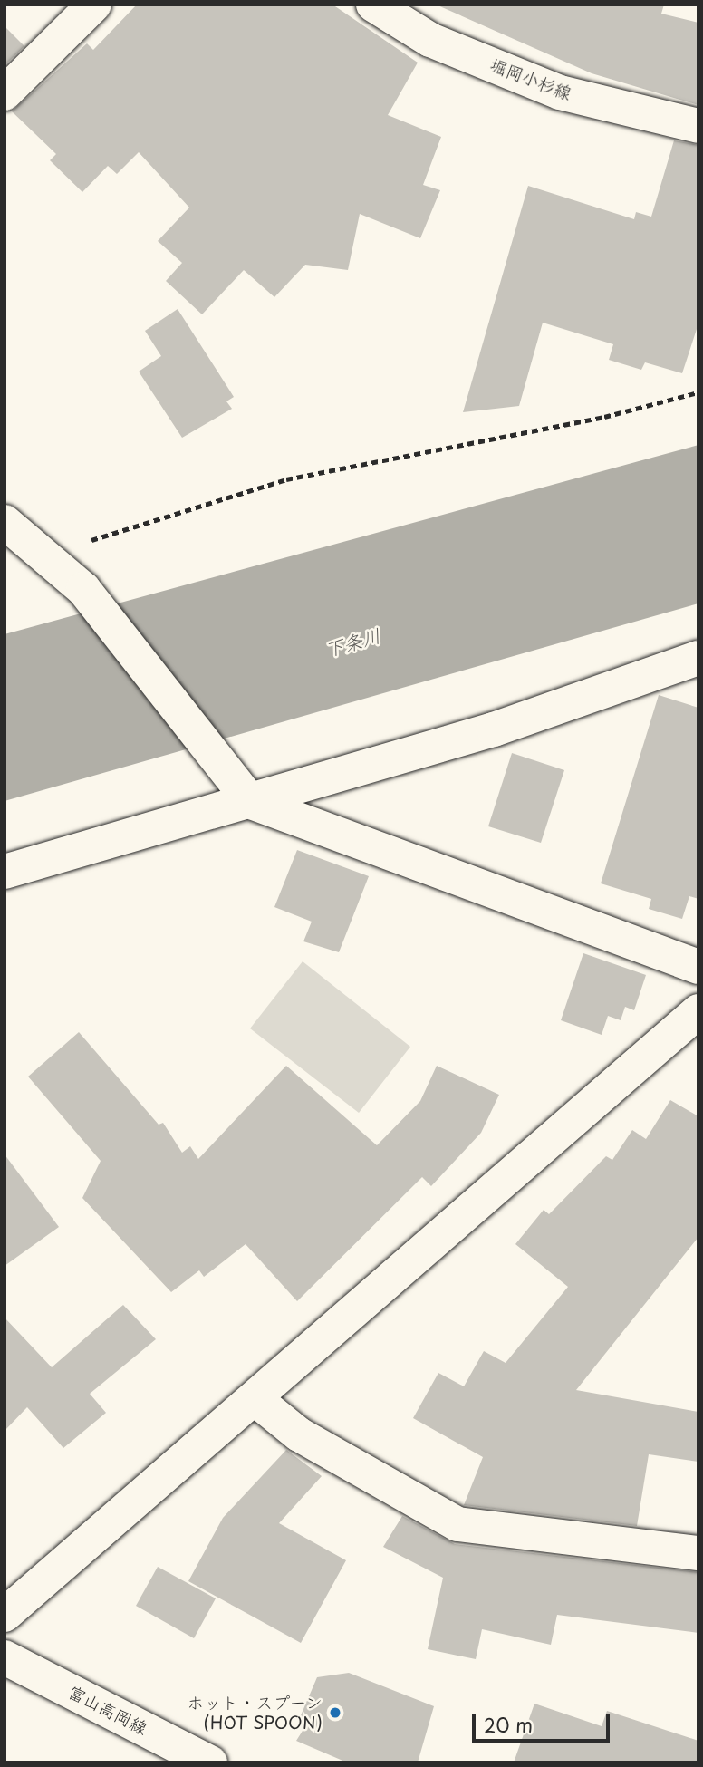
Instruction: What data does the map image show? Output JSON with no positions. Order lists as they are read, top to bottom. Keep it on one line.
{"streets":{"street":["堀岡小杉線","富山高岡線"]},"water":["下条川"],"places":["ホット・スプーン (HOT SPOON)"],"scale_bar":"20 m"}
